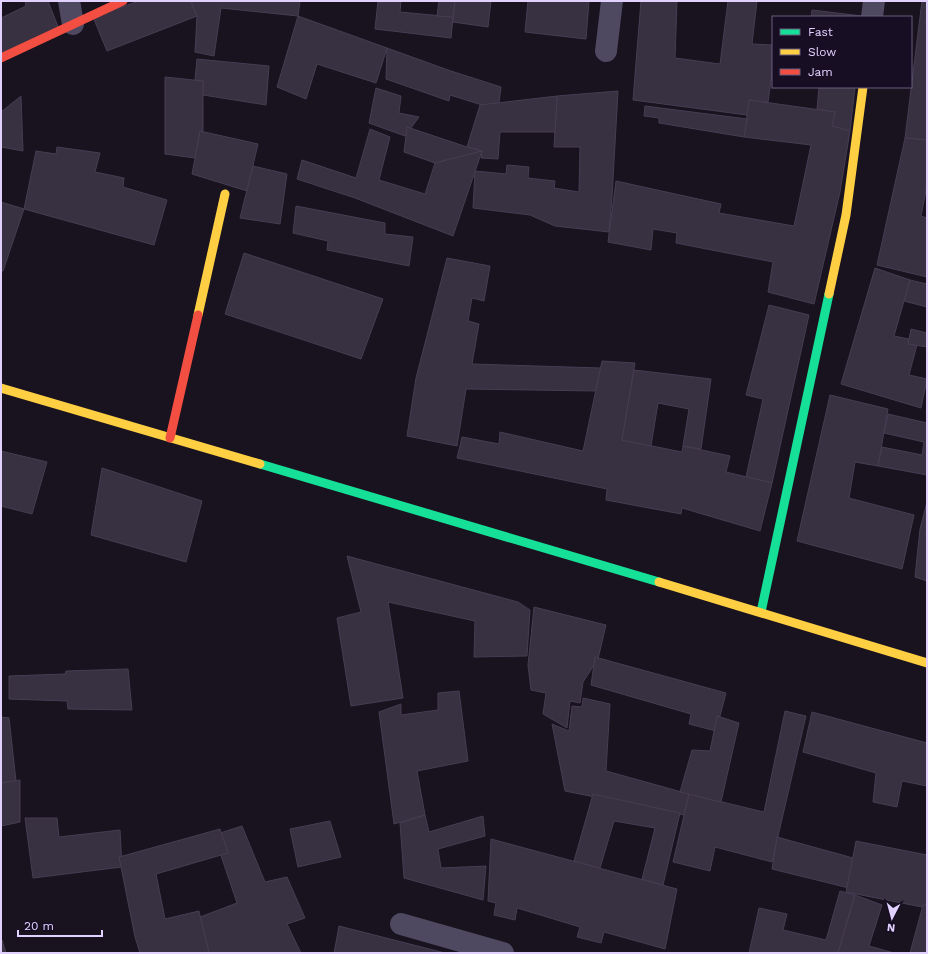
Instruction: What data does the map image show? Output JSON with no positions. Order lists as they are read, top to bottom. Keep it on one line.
{"legend":["Fast","Slow","Jam"],"scale_bar":"20 m","north":"bottom"}
